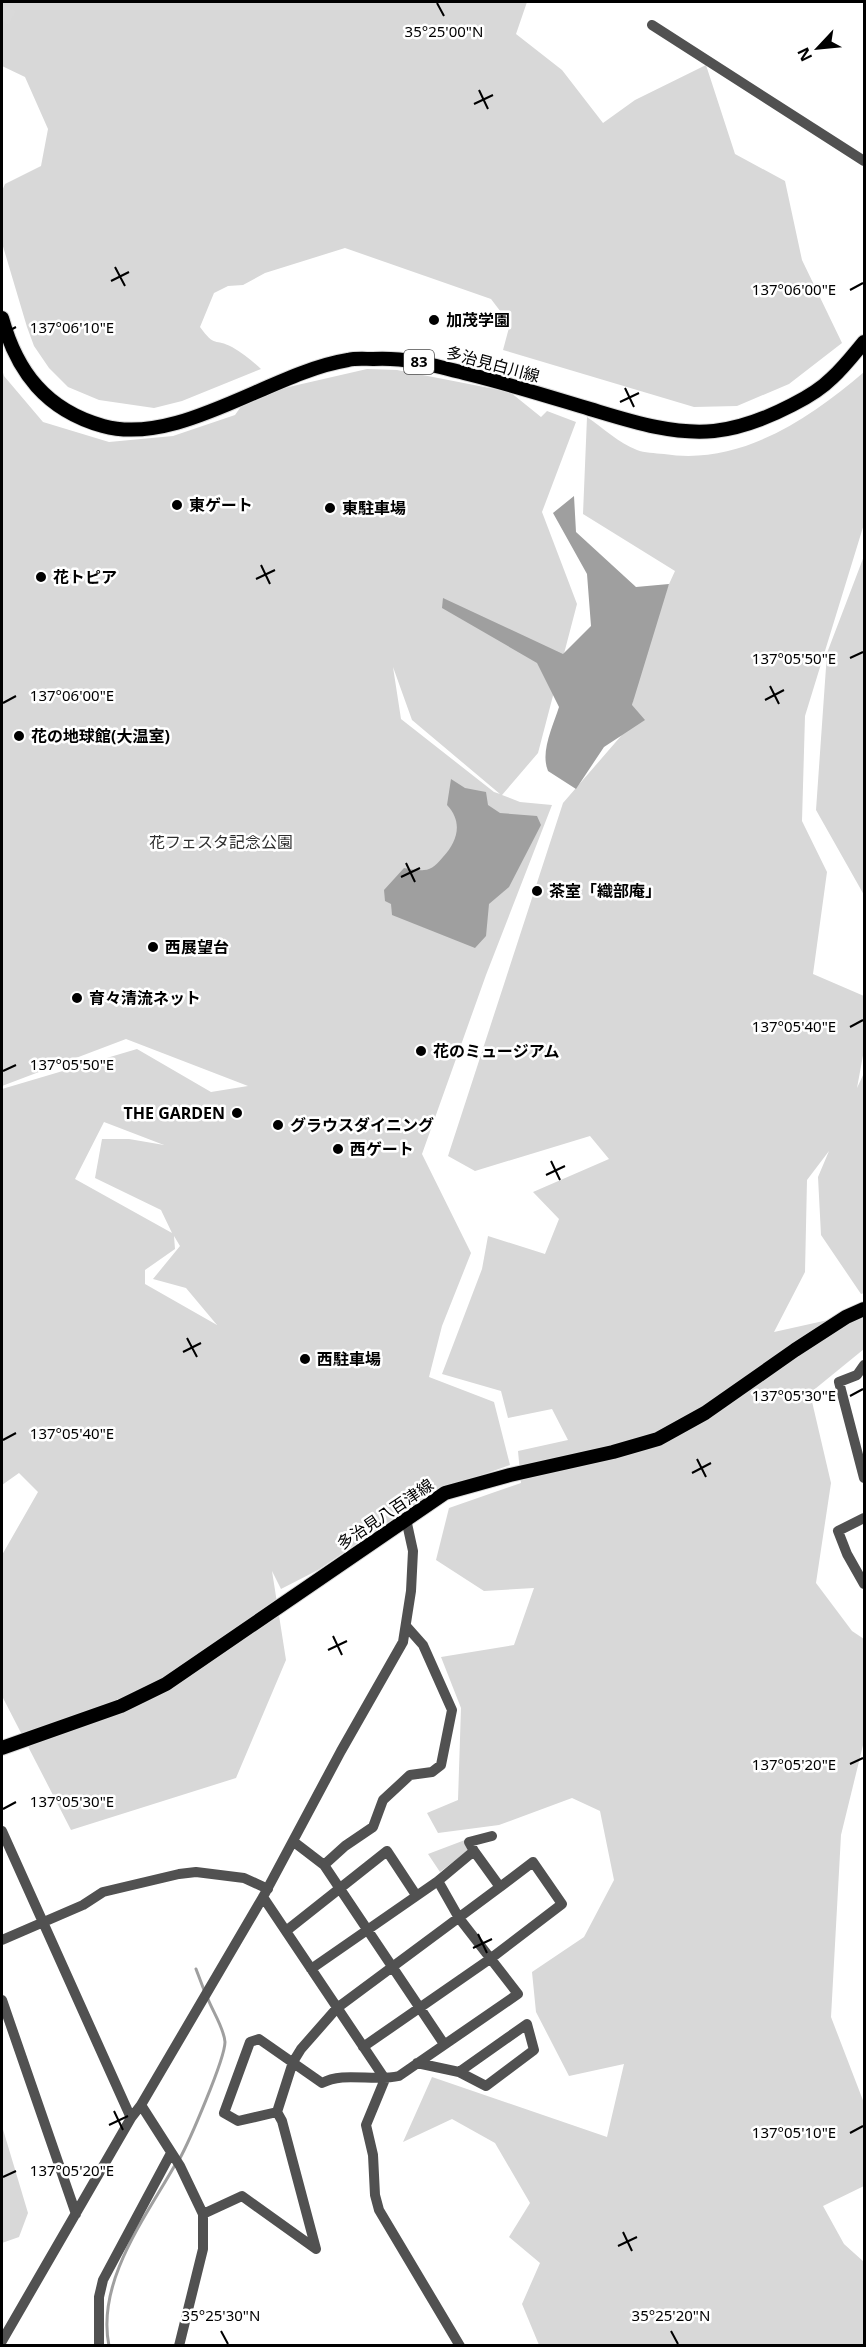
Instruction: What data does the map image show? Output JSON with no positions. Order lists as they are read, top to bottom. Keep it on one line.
{"streets":{"main road":["83","多治見白川線","多治見八百津線"]},"parks":["花フェスタ記念公園"],"places":["加茂学園","東ゲート","東駐車場","花トピア","花の地球館(大温室)","茶室「織部庵」","西展望台","育々清流ネット","花のミュージアム","THE GARDEN","グラウスダイニング","西ゲート","西駐車場"],"north":"bottom left","coordinates":["35°25'00\"N","137°06'00\"E","137°06'10\"E","137°05'50\"E","137°05'40\"E","137°05'30\"E","137°05'20\"E","137°05'10\"E","35°25'30\"N","35°25'20\"N"]}
